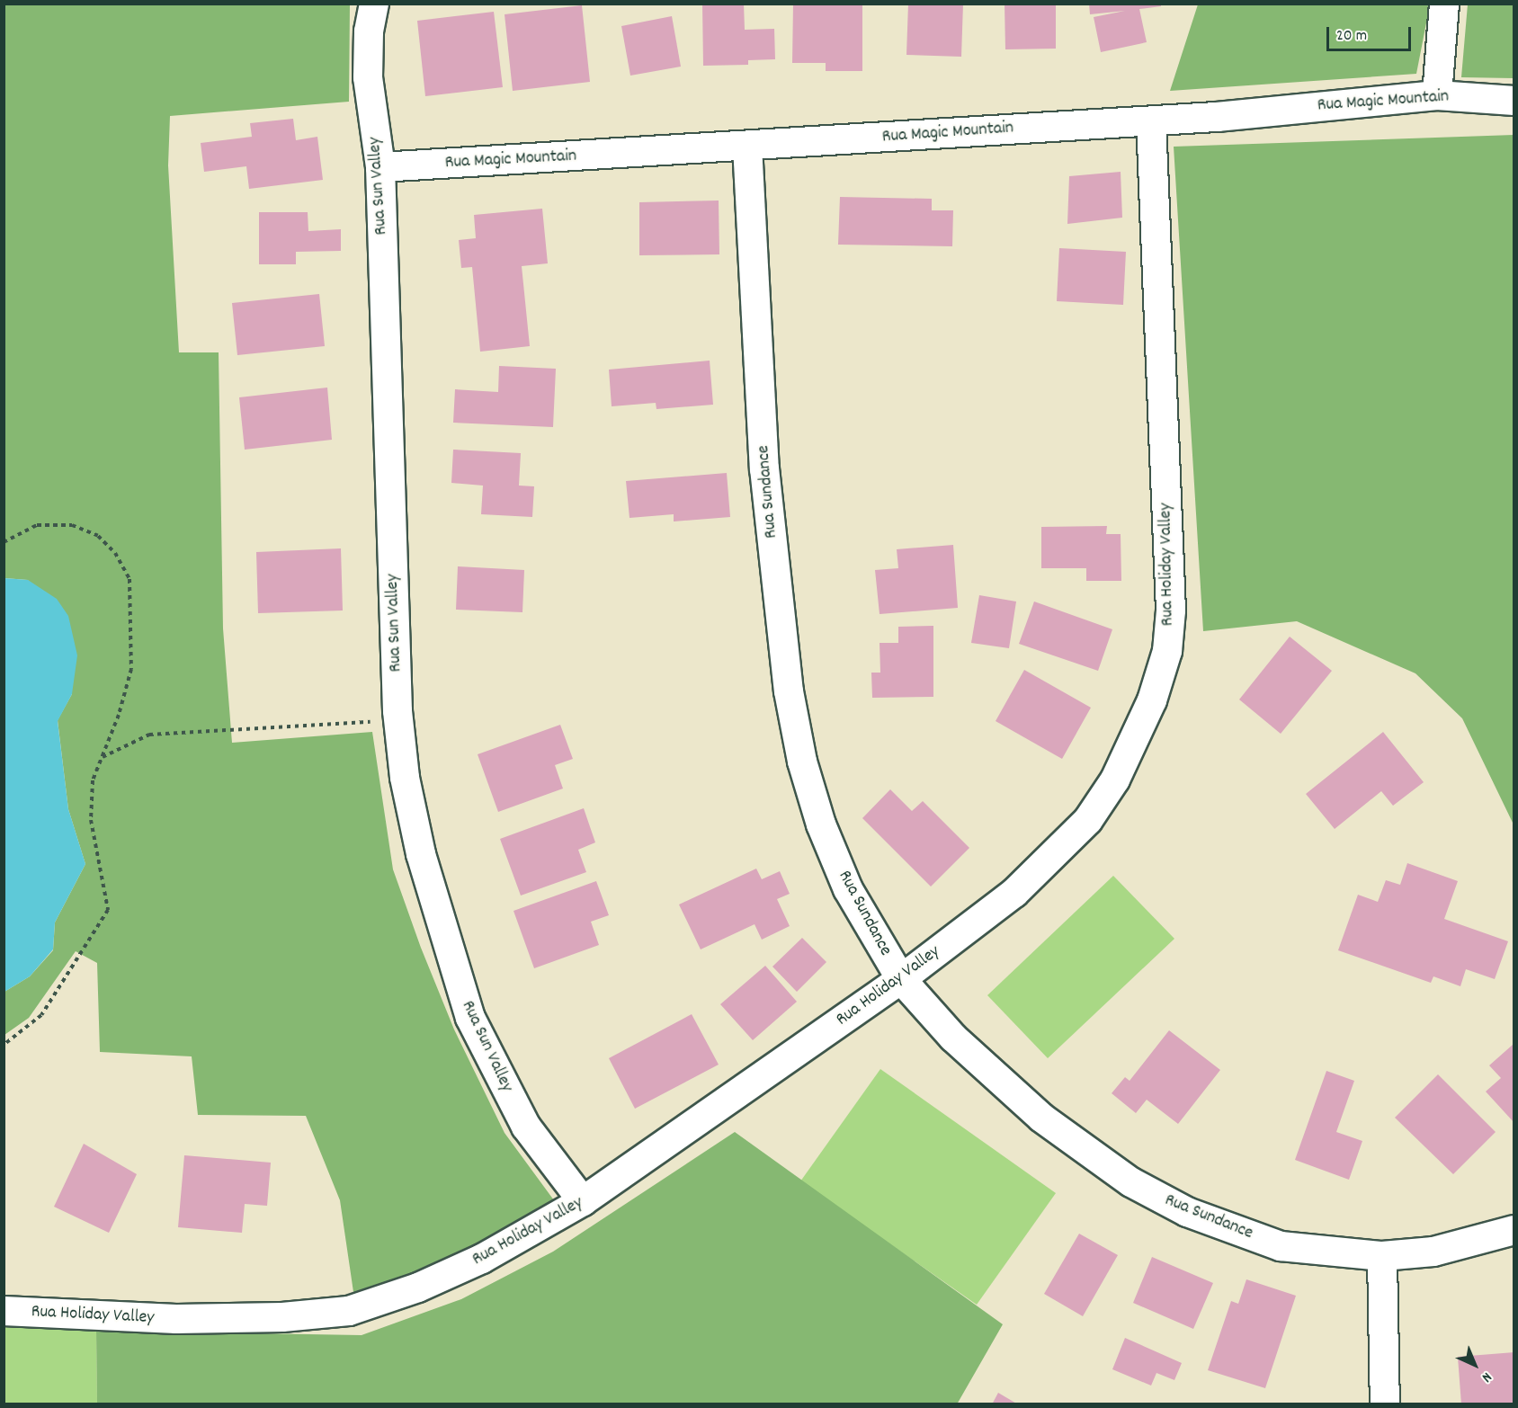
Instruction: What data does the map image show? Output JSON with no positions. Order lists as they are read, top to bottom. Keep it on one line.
{"streets":{"street":["Rua Magic Mountain","Rua Sun Valley","Rua Sundance","Rua Holiday Valley"]},"crossings":[["Rua Magic Mountain","Rua Sun Valley"],["Rua Magic Mountain","Rua Sundance"],["Rua Magic Mountain","Rua Holiday Valley"],["Rua Sun Valley","Rua Holiday Valley"],["Rua Sundance","Rua Holiday Valley"]],"scale_bar":"20 m","north":"bottom right"}
